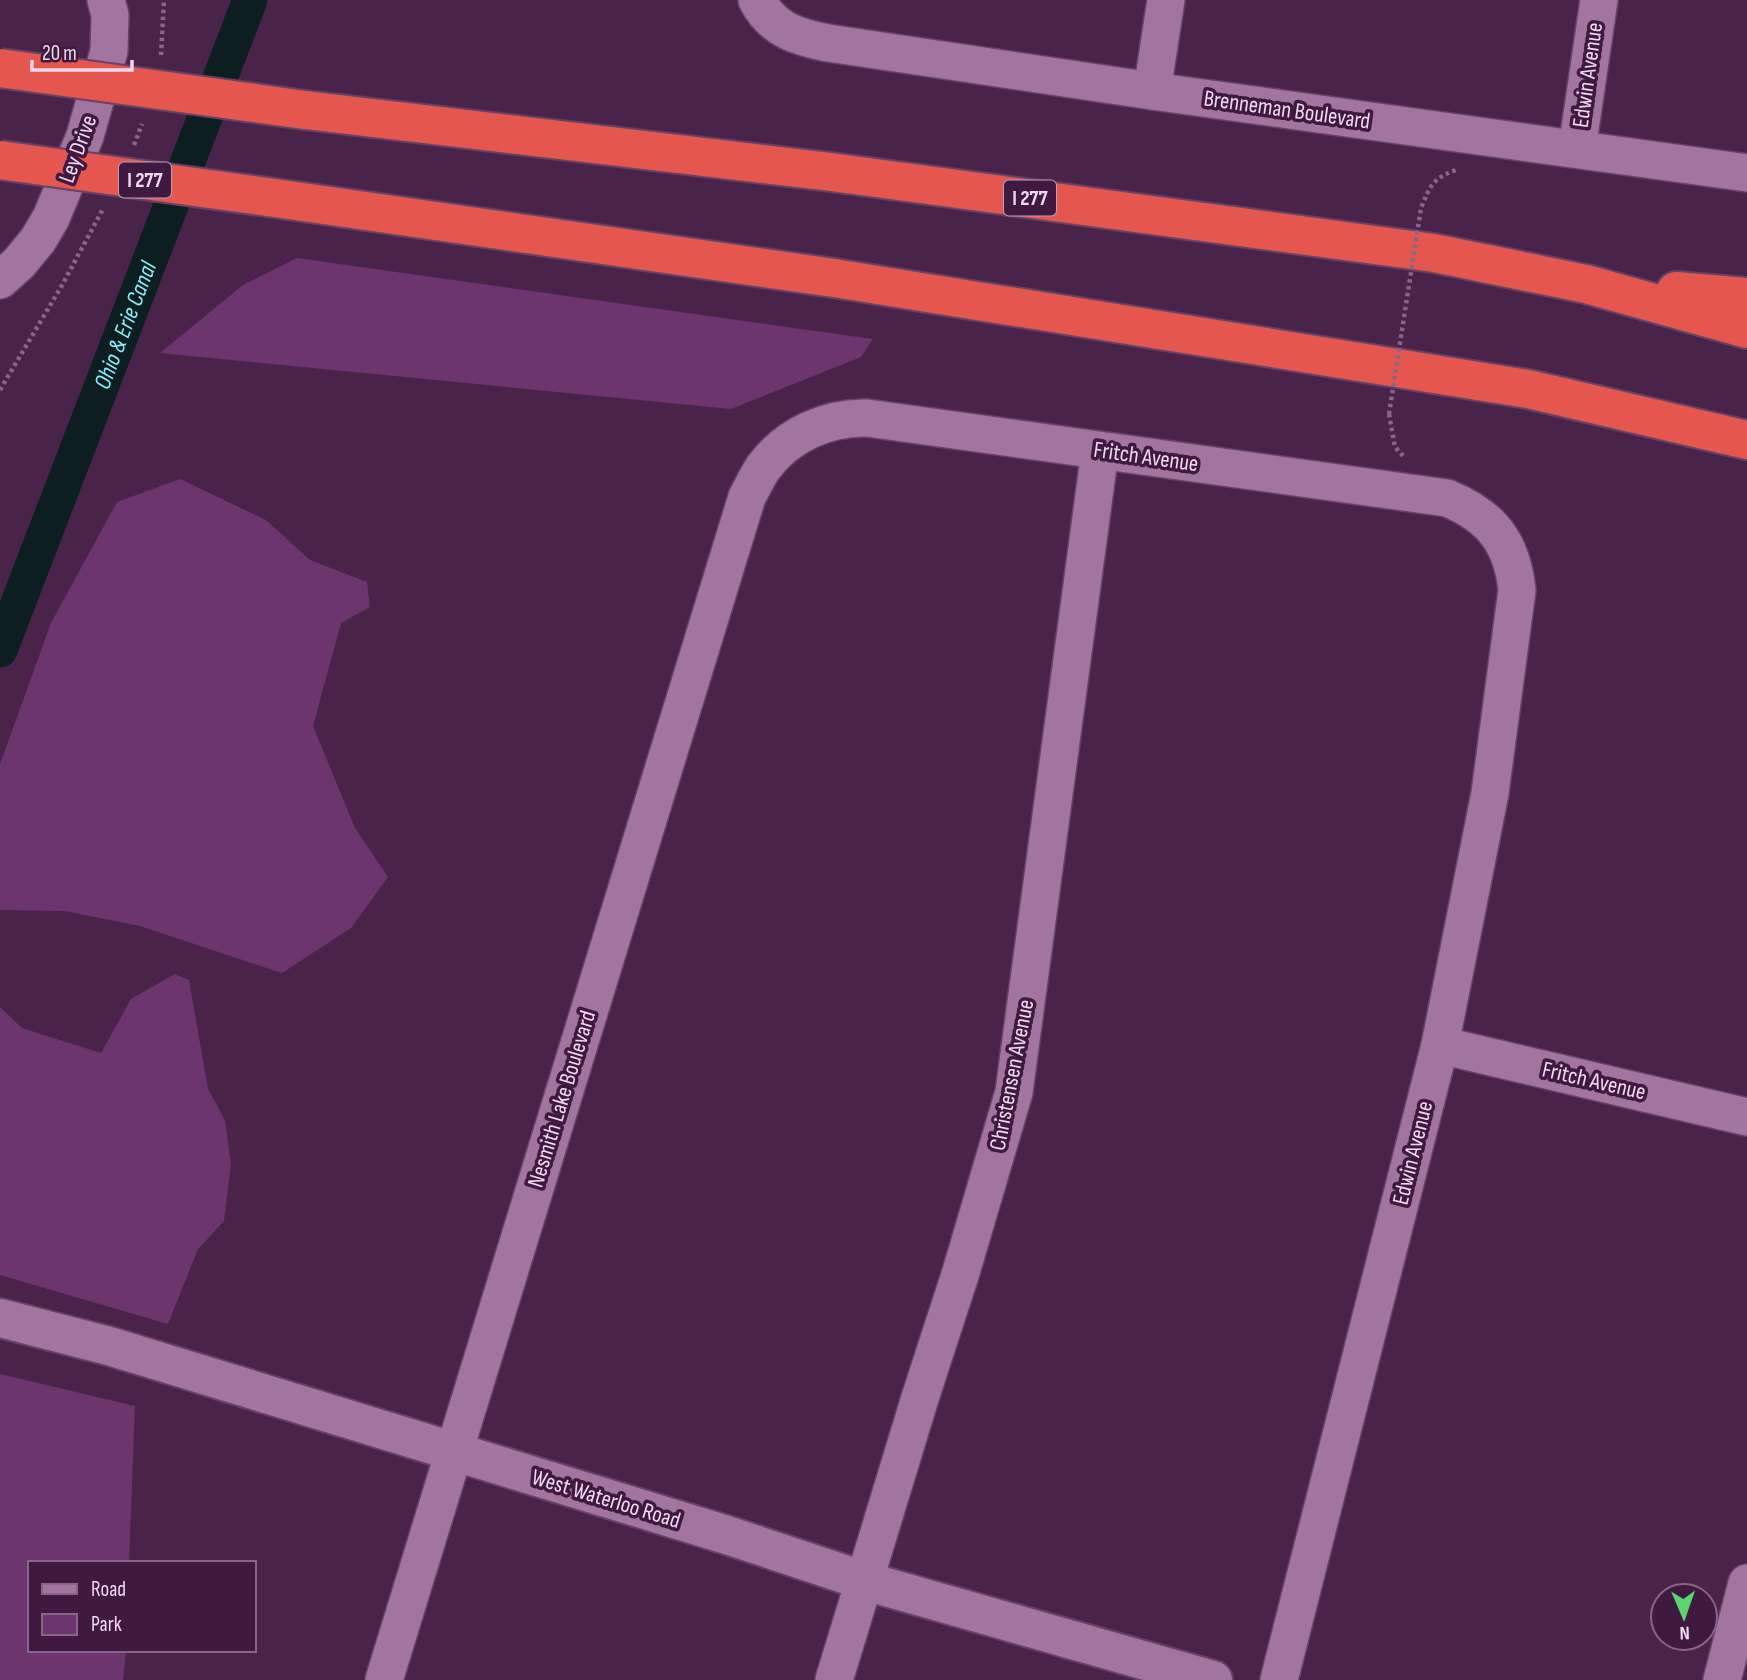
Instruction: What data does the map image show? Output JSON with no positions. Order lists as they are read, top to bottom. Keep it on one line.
{"streets":{"highway":["I 277"],"main road":["West Waterloo Road"],"street":["Edwin Avenue","Brenneman Boulevard","Ley Drive","Fritch Avenue","Christensen Avenue","Nesmith Lake Boulevard"]},"crossings":[["Edwin Avenue","Brenneman Boulevard"],["Edwin Avenue","Fritch Avenue"],["Fritch Avenue","Christensen Avenue"],["Fritch Avenue","Nesmith Lake Boulevard"],["Christensen Avenue","West Waterloo Road"],["Nesmith Lake Boulevard","West Waterloo Road"]],"water":["Ohio & Erie Canal"],"legend":["Road","Park"],"scale_bar":"20 m","north":"bottom"}
